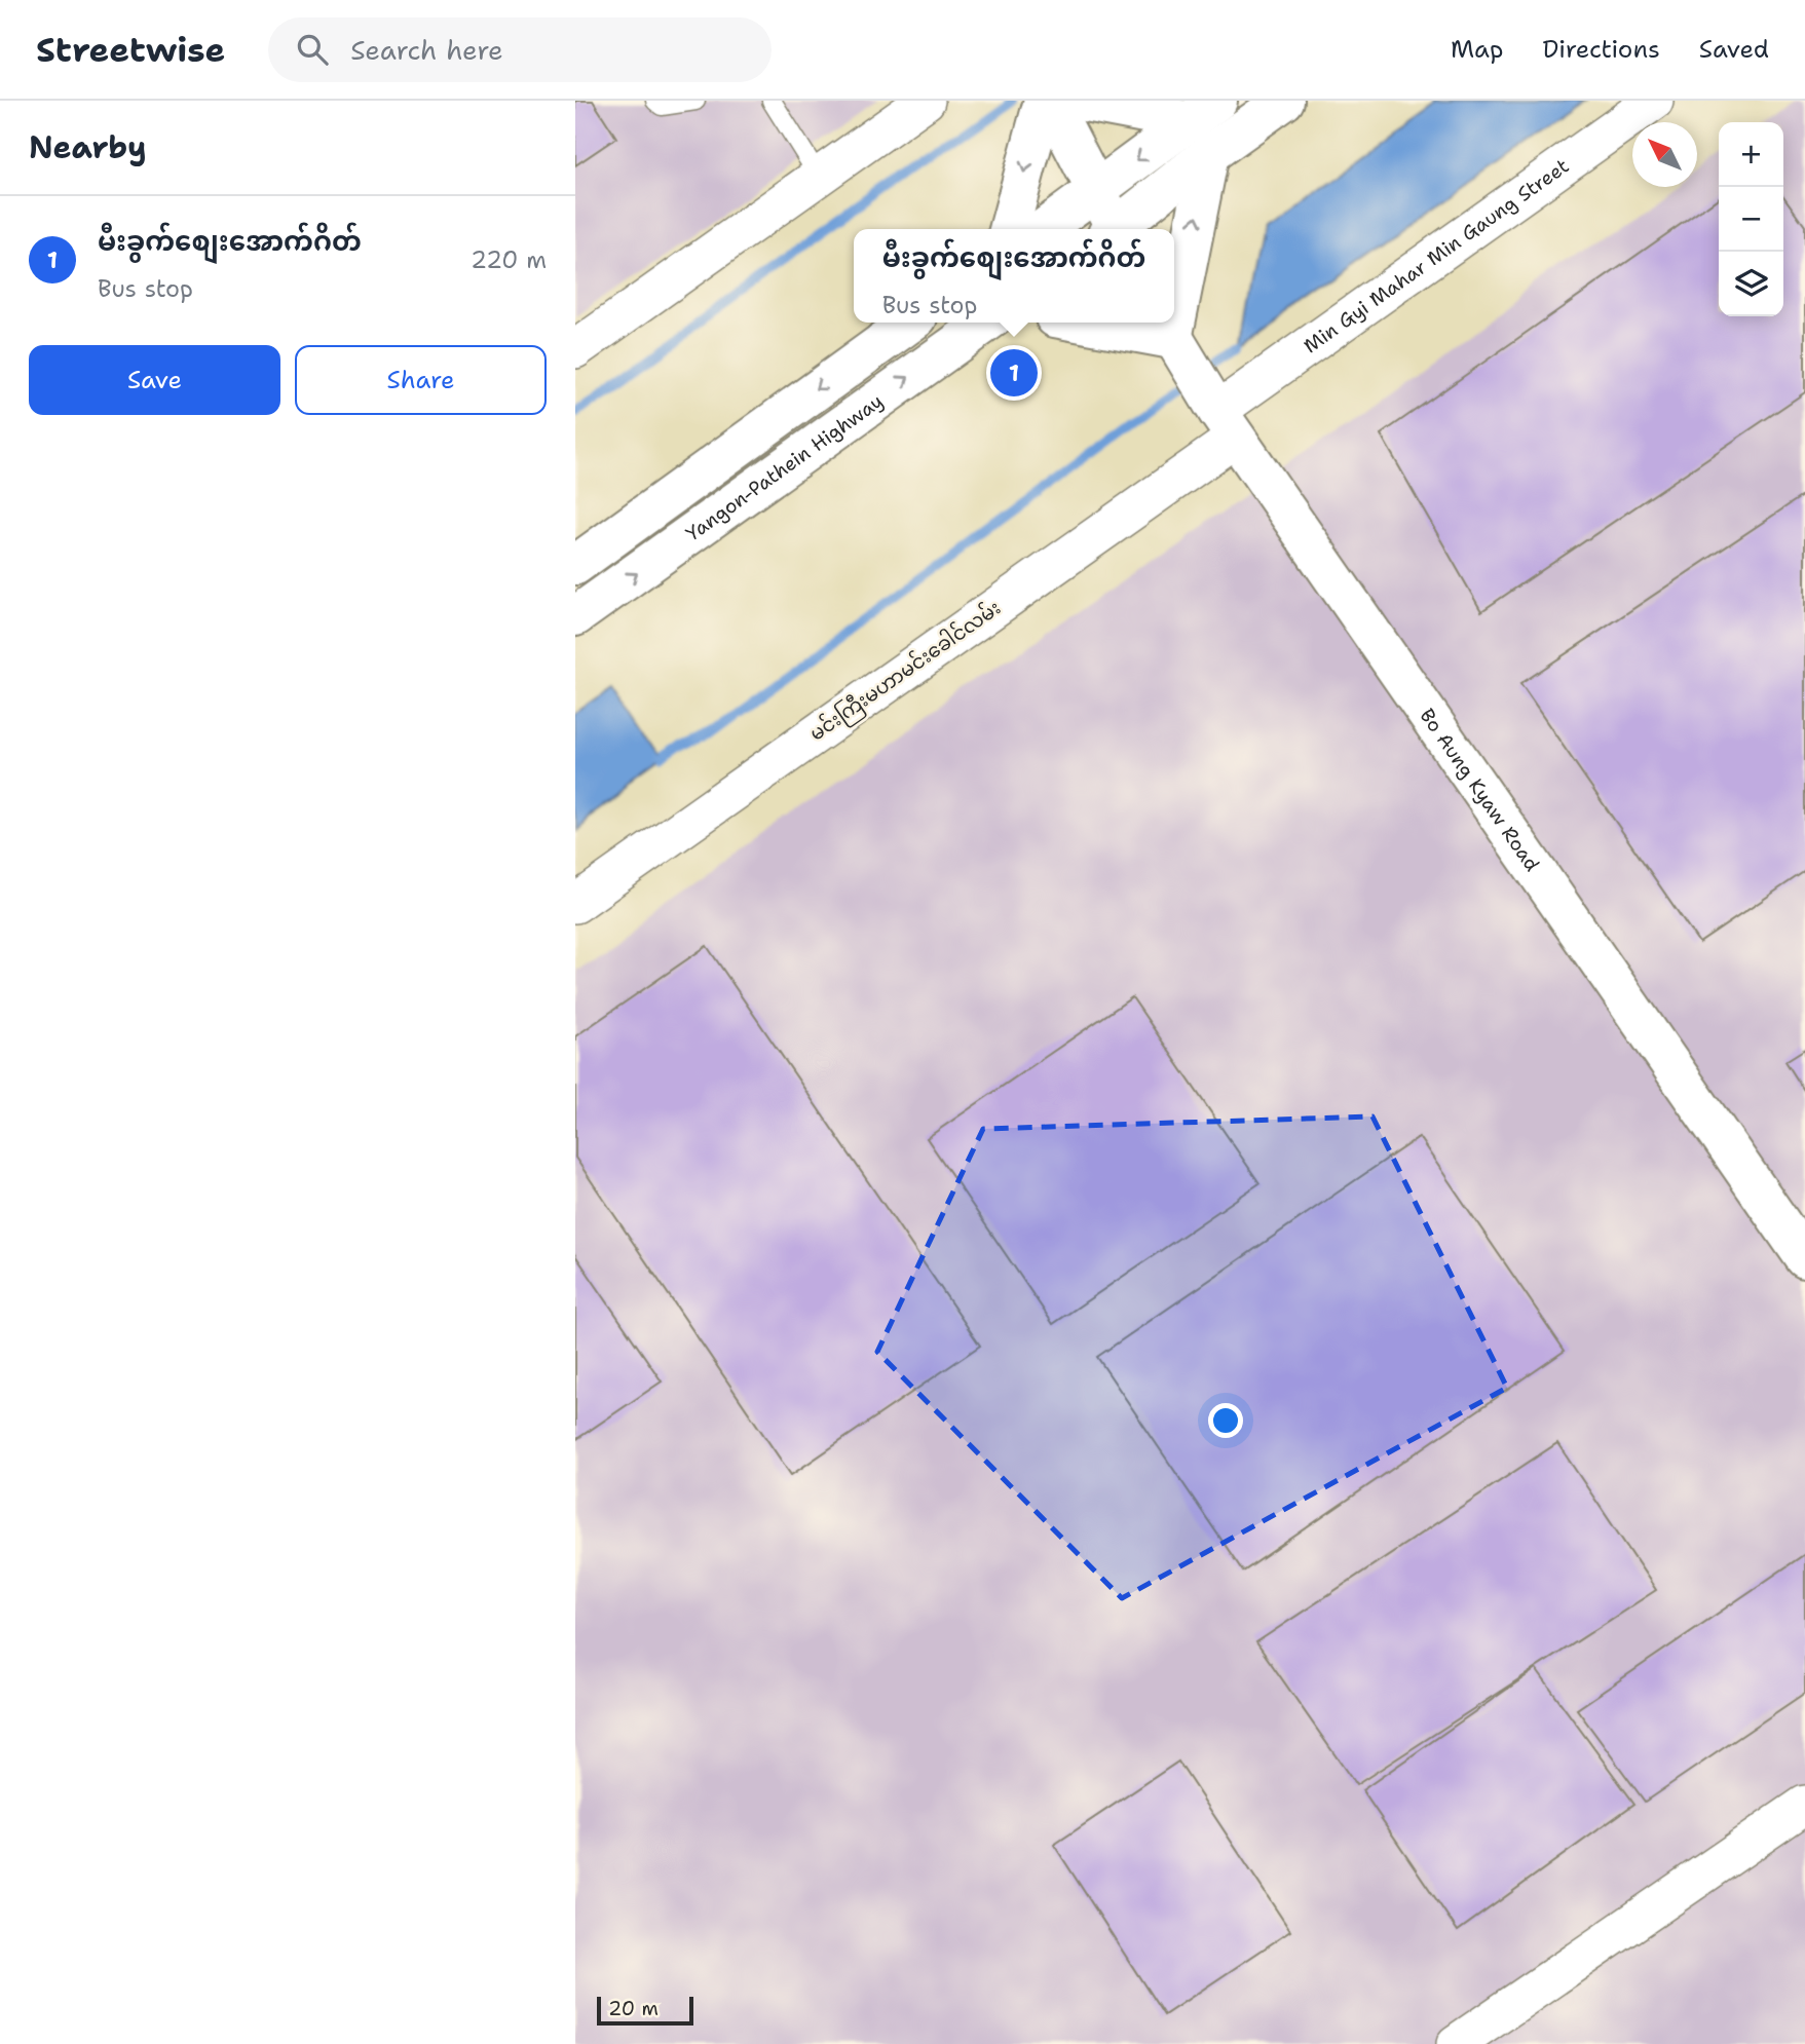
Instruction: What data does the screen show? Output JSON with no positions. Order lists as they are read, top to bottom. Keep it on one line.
{"streets":{"main road":["Yangon-Pathein Highway","Bo Aung Kyaw Road"],"street":["Min Gyi Mahar Min Gaung Street","မင်းကြီးမဟာမင်းခေါင်လမ်း"]},"crossings":[["Min Gyi Mahar Min Gaung Street","မင်းကြီးမဟာမင်းခေါင်လမ်း"],["Min Gyi Mahar Min Gaung Street","Bo Aung Kyaw Road"],["မင်းကြီးမဟာမင်းခေါင်လမ်း","Bo Aung Kyaw Road"]],"scale_bar":"20 m","north":"top left","page":{"header":"Streetwise","search":"Search here","nav":["Map","Directions","Saved"],"heading":"Nearby","map_buttons":["+","−"],"list":[{"mark":"1","name":"မီးခွက်စျေးအောက်ဂိတ်","note":"Bus stop","value":"220 m"}],"popup":["မီးခွက်စျေးအောက်ဂိတ်","Bus stop"],"buttons":["Save","Share"],"pins":"1","scale":"20 m"}}
